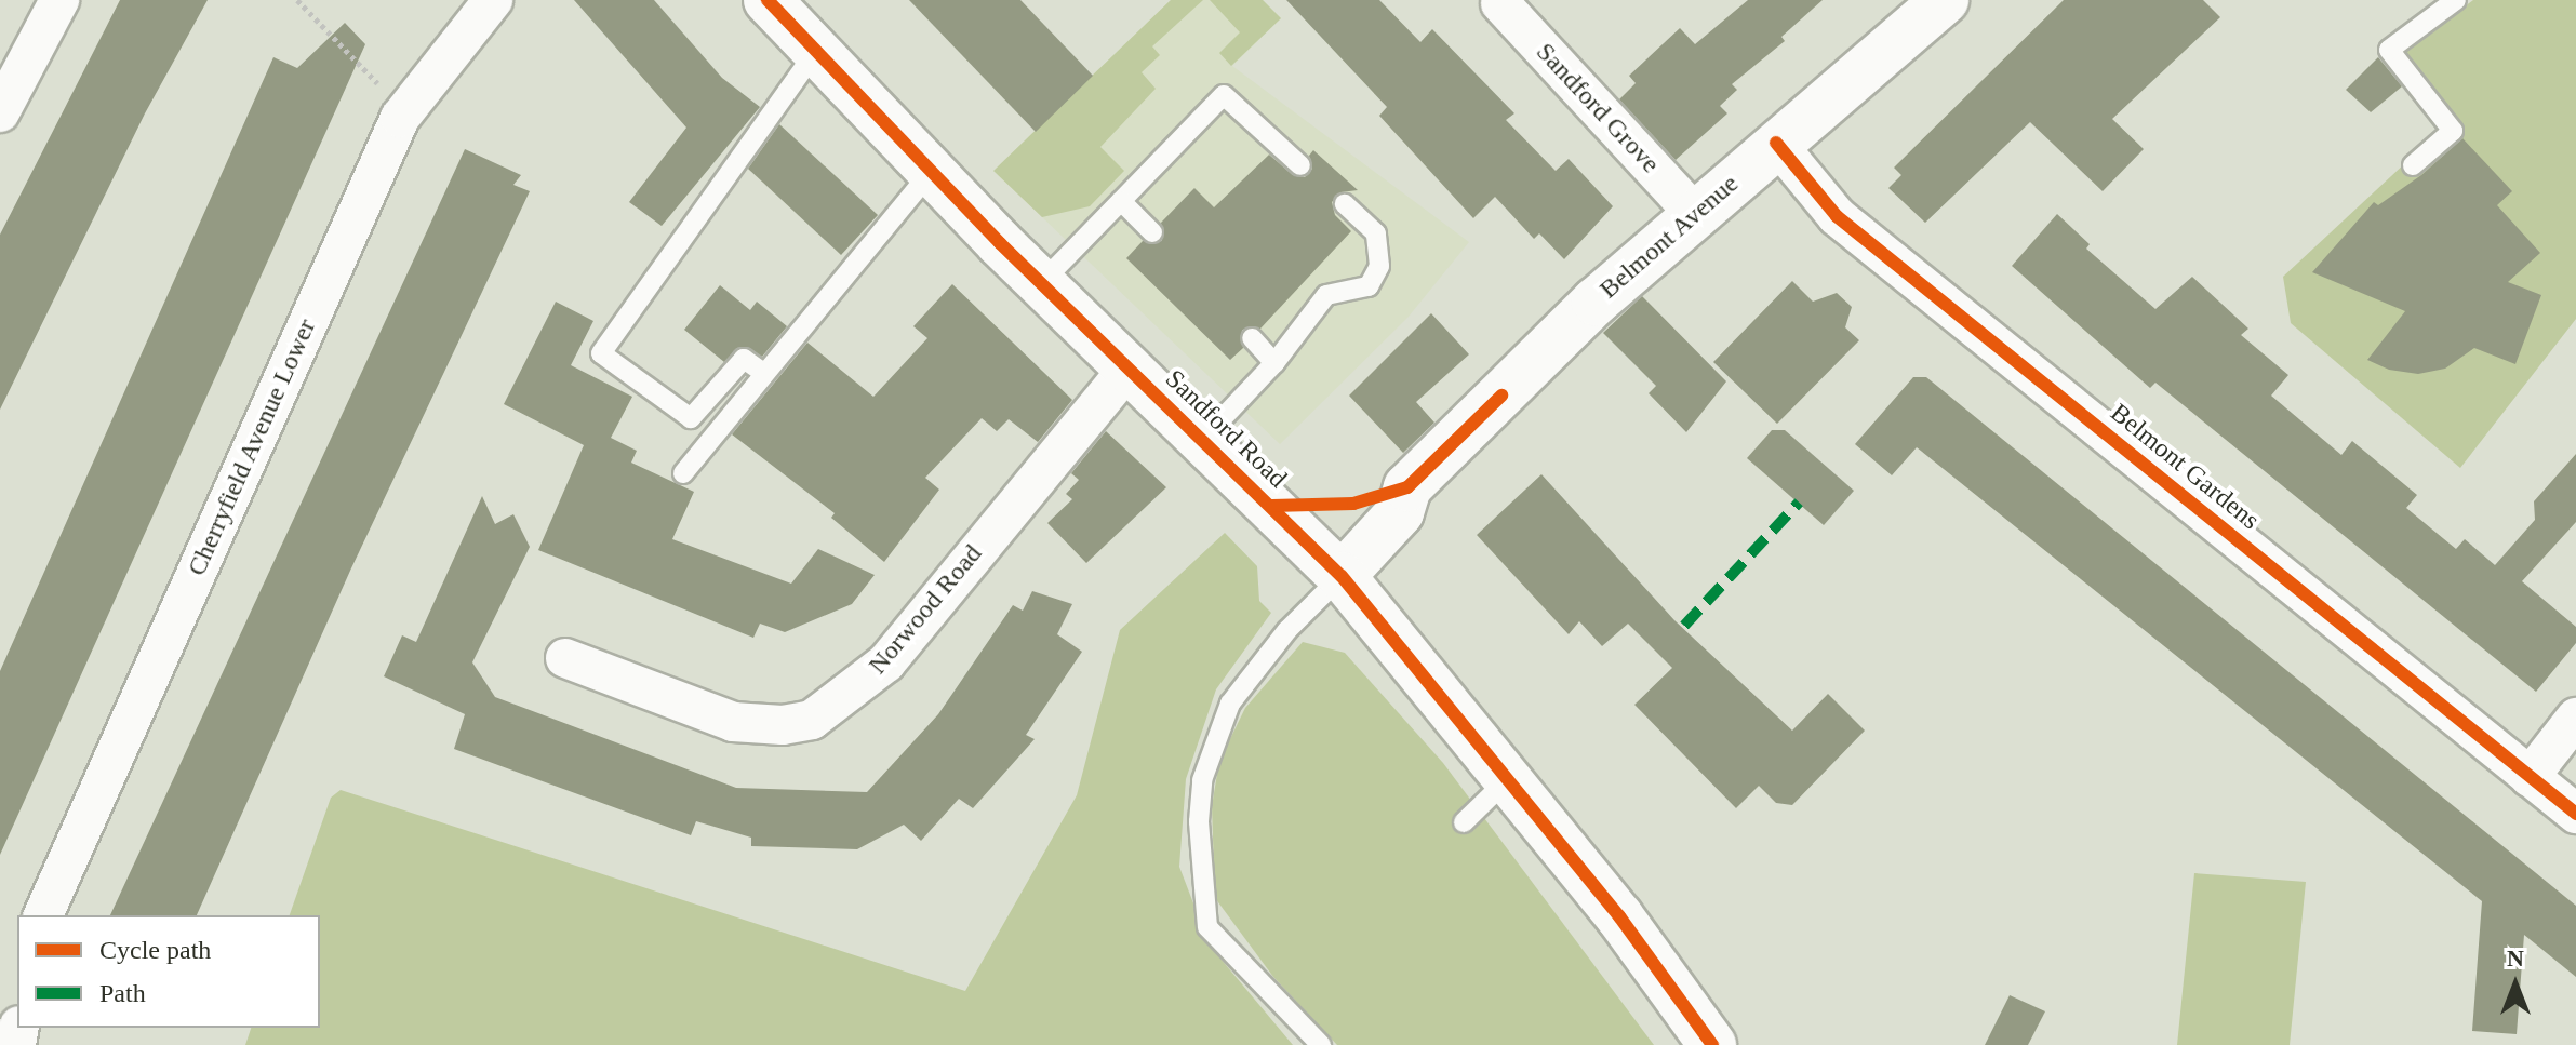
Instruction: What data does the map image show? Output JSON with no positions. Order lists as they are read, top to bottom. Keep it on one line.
{"streets":{"main road":["Belmont Avenue","Sandford Road"],"street":["Sandford Grove","Cherryfield Avenue Lower","Belmont Gardens","Norwood Road"]},"crossings":[["Sandford Grove","Belmont Avenue"],["Belmont Avenue","Sandford Road"],["Belmont Avenue","Belmont Gardens"],["Sandford Road","Norwood Road"]],"legend":["Cycle path","Path"],"north":"top"}
